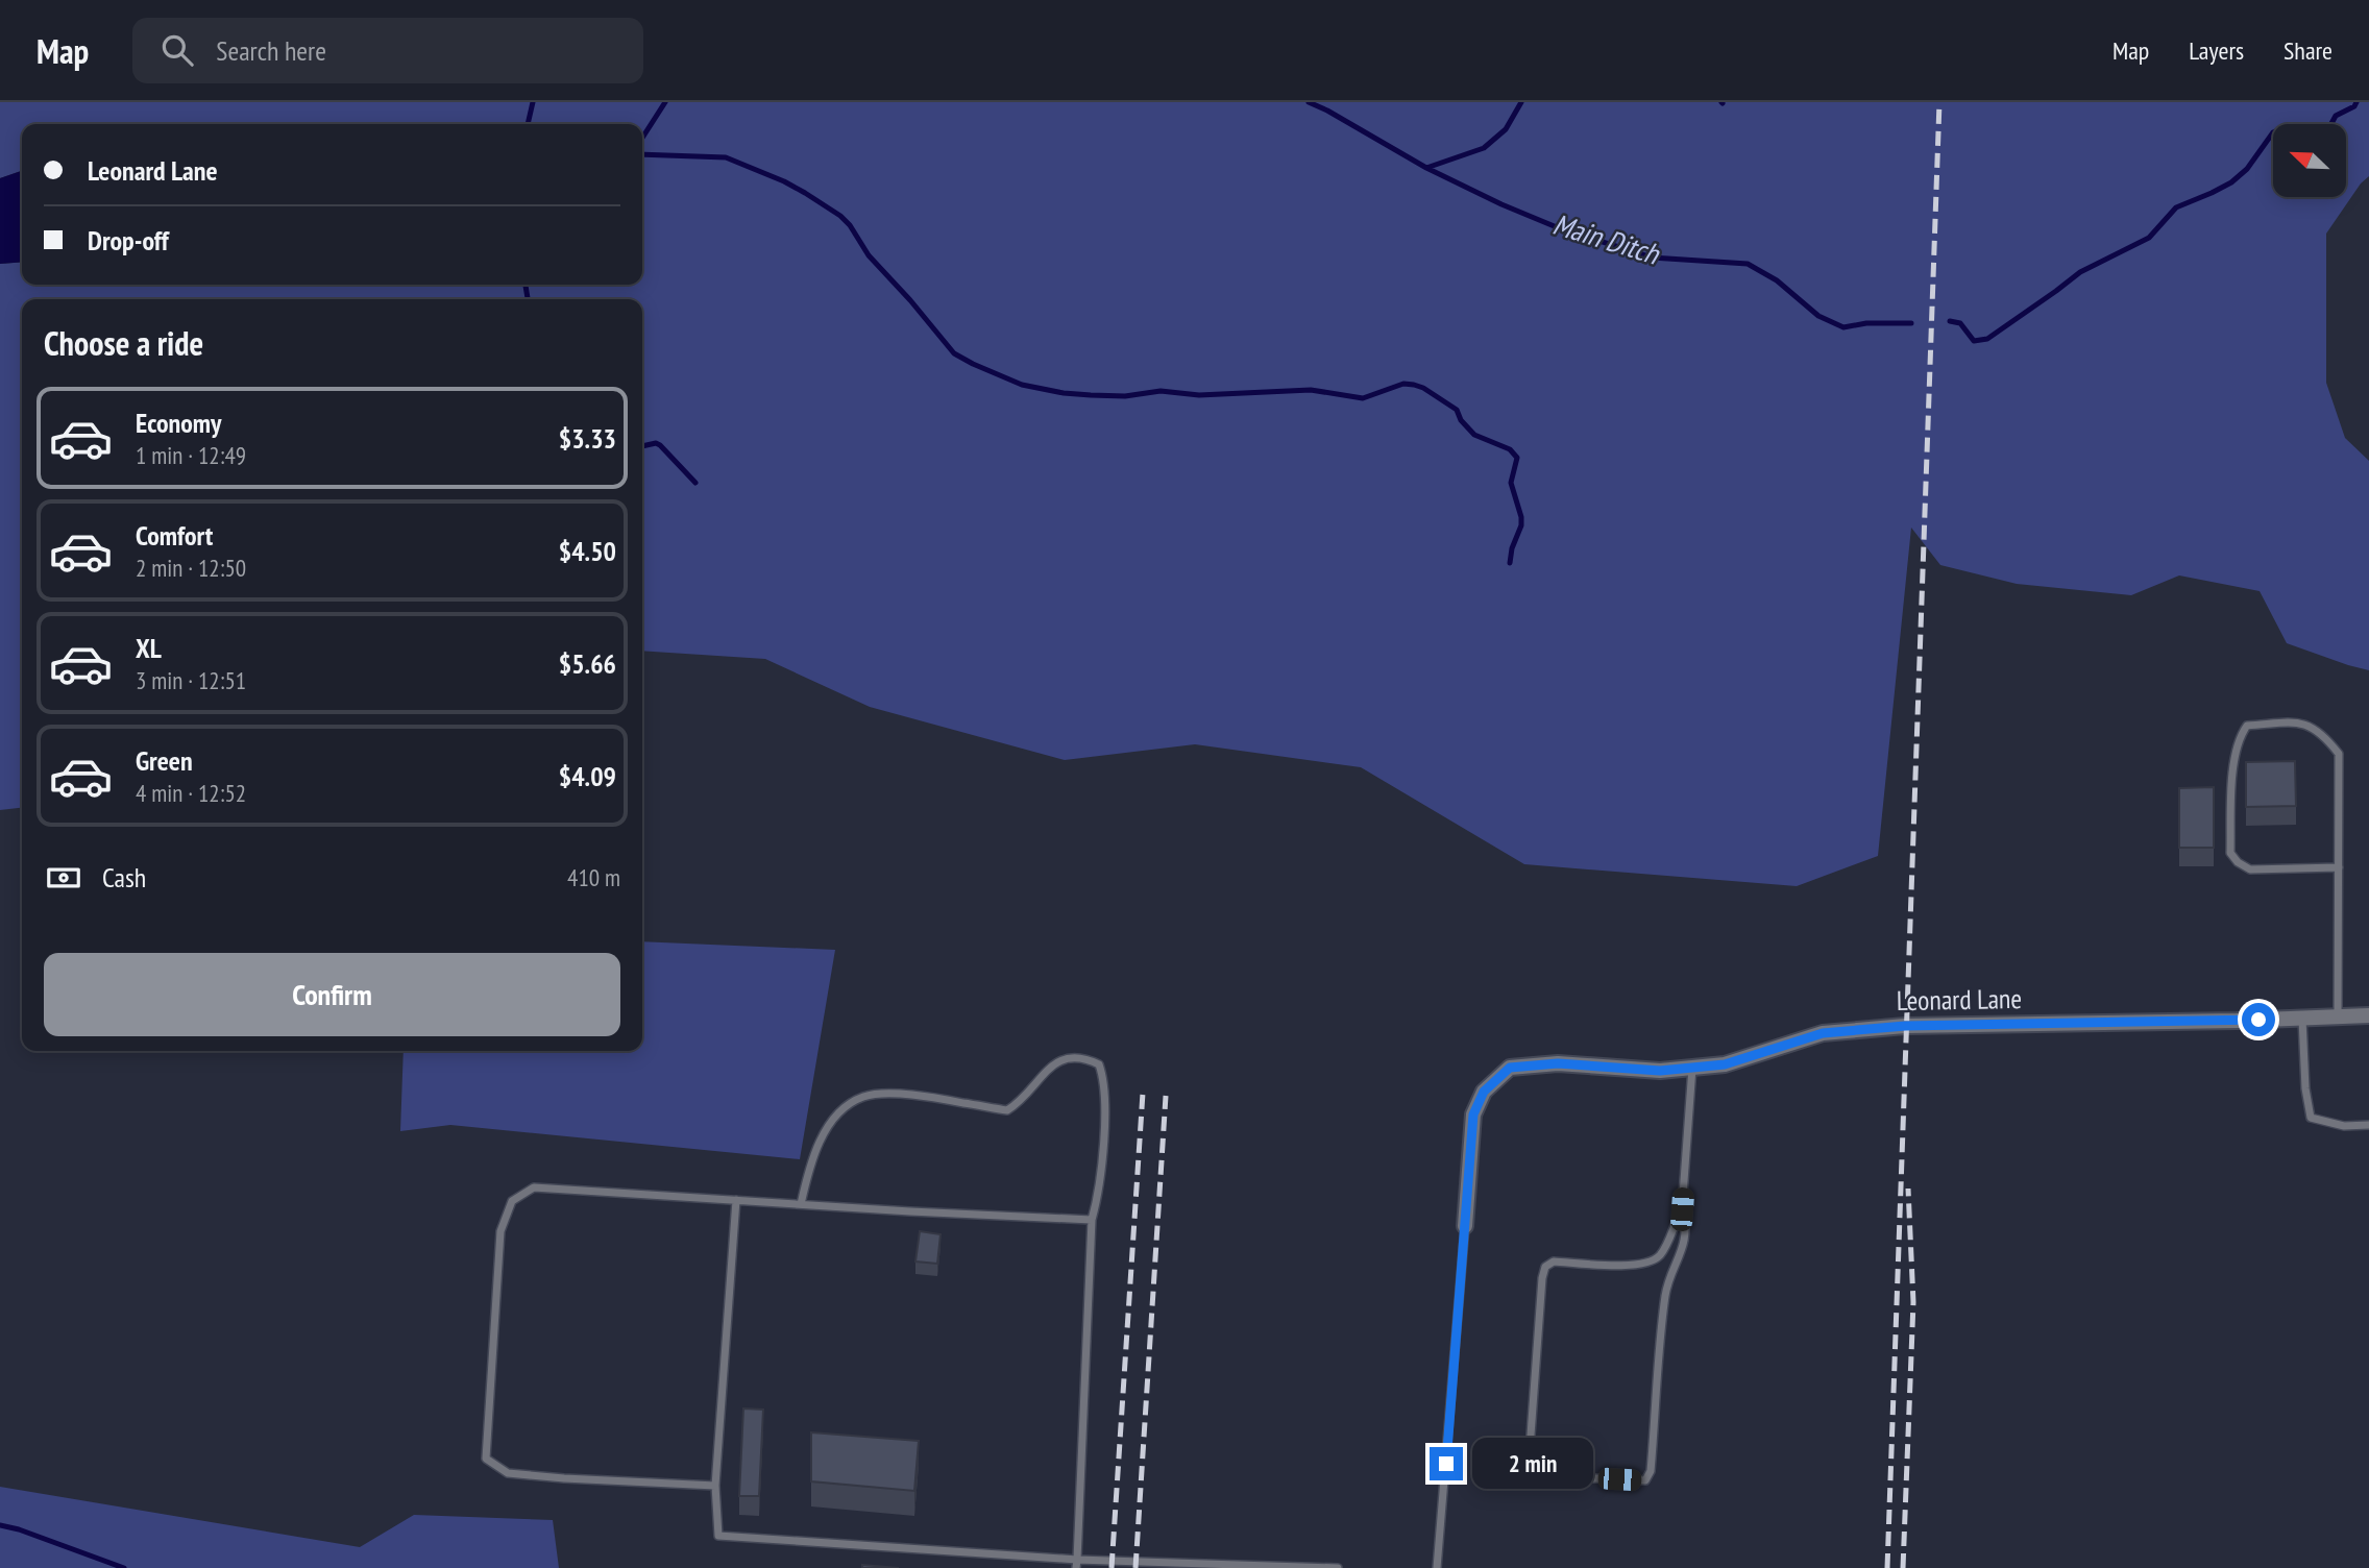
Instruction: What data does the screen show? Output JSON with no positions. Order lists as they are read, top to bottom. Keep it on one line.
{"streets":{"street":["Leonard Lane"]},"water":["Main Ditch"],"north":"top left","page":{"header":"Map","search":"Search here","nav":["Map","Layers","Share"],"banner":["Leonard Lane","Drop-off"],"heading":"Choose a ride","list":[{"name":"Economy","note":"1 min · 12:49","value":"$3.33"},{"name":"Comfort","note":"2 min · 12:50","value":"$4.50"},{"name":"XL","note":"3 min · 12:51","value":"$5.66"},{"name":"Green","note":"4 min · 12:52","value":"$4.09"}],"pay":["Cash","410 m"],"buttons":"Confirm","bubble":"2 min"}}
